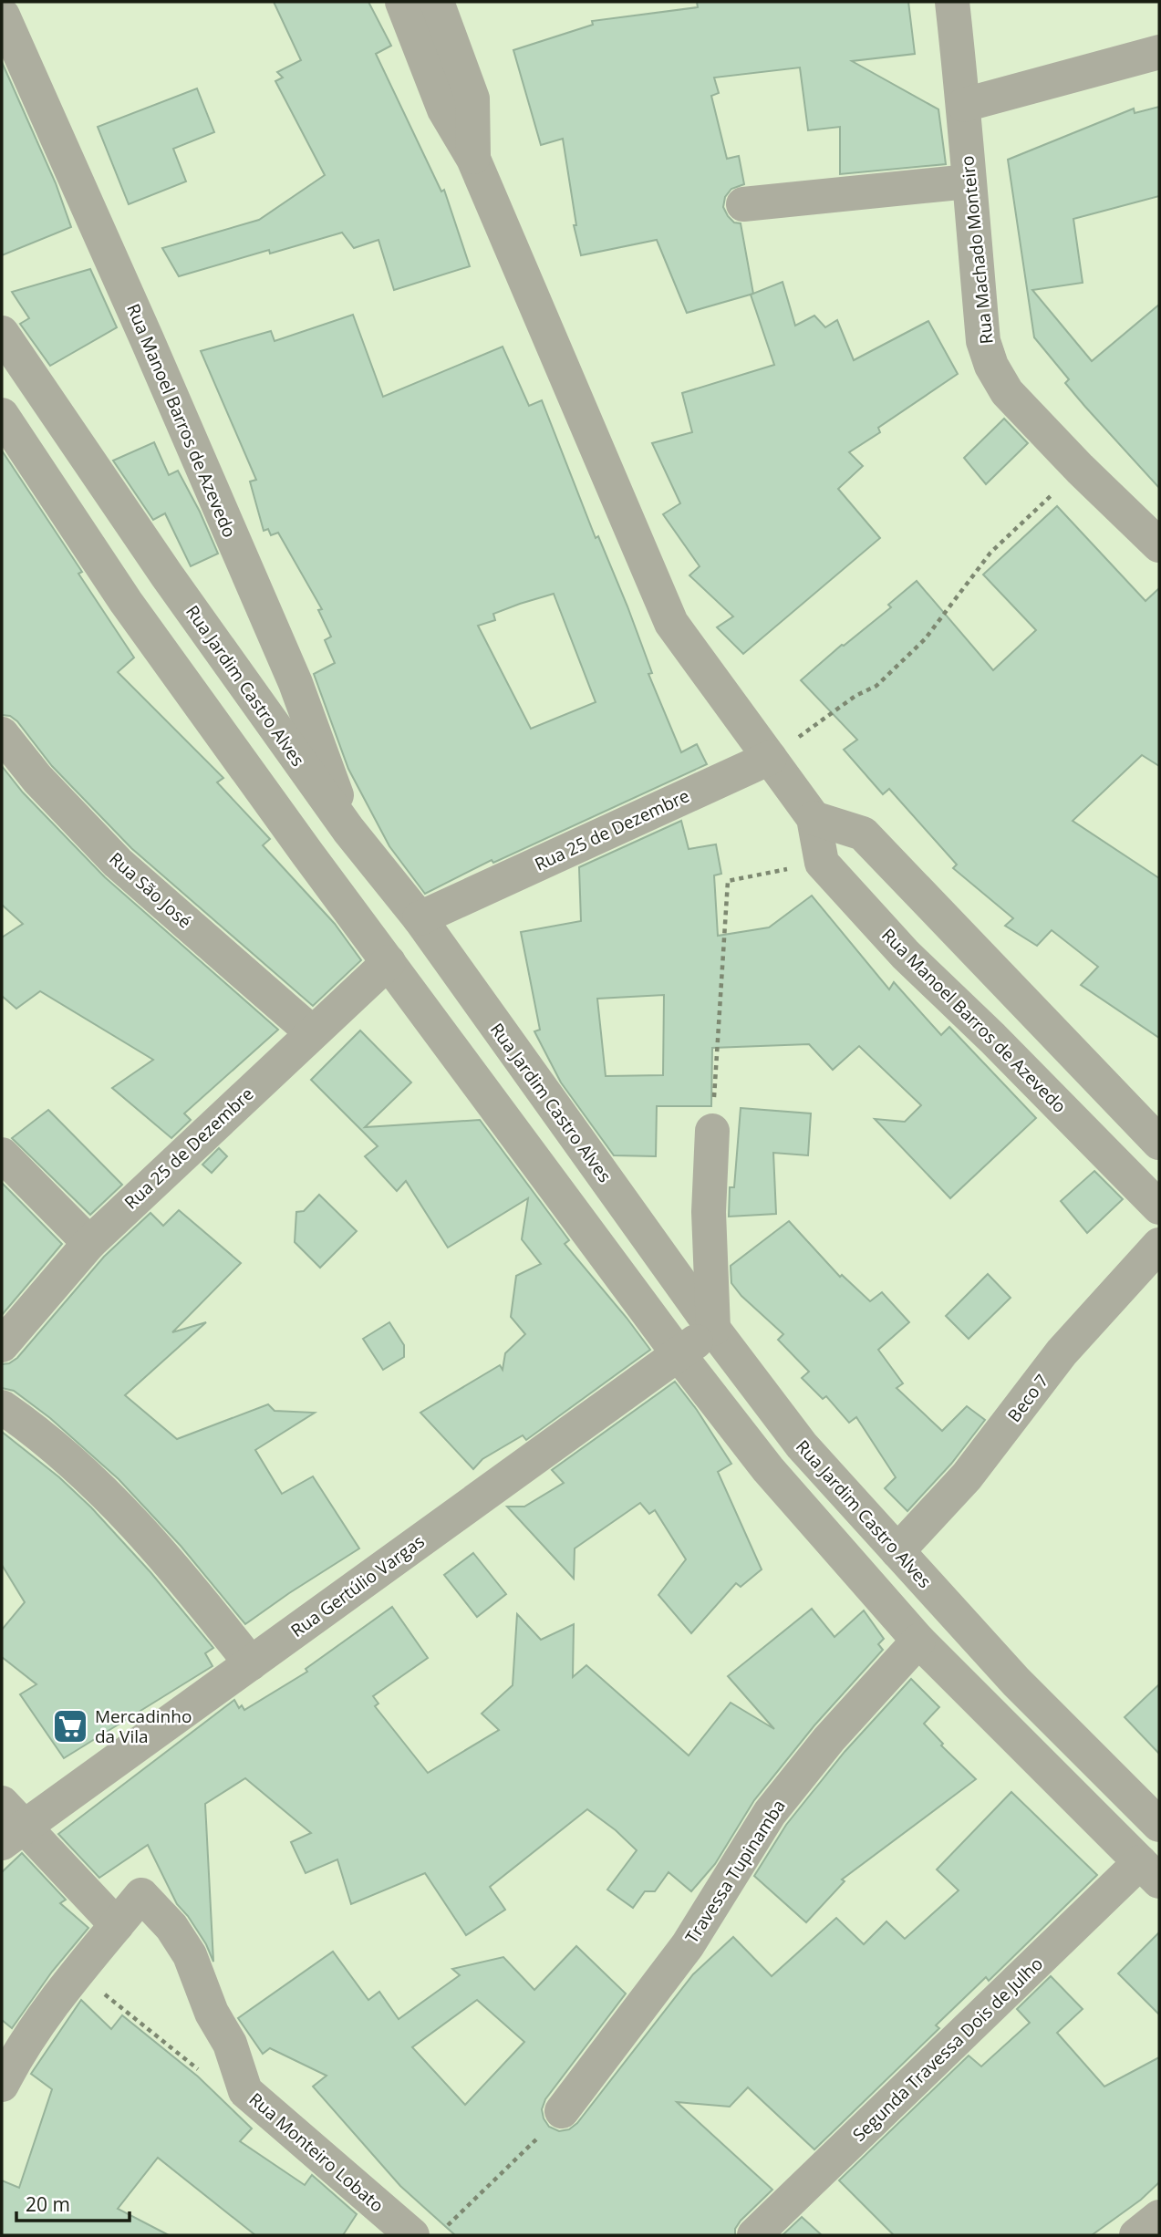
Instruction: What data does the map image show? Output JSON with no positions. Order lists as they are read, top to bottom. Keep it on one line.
{"streets":{"street":["Rua Machado Monteiro","Rua Manoel Barros de Azevedo","Rua Jardim Castro Alves","Rua 25 de Dezembre","Rua São José","Beco 7","Rua Gertúlio Vargas","Travessa Tupinamba","Segunda Travessa Dois de Julho","Rua Monteiro Lobato"]},"crossings":[["Rua Manoel Barros de Azevedo","Rua Jardim Castro Alves"],["Rua Jardim Castro Alves","Rua 25 de Dezembre"],["Rua Jardim Castro Alves","Beco 7"],["Rua Jardim Castro Alves","Rua Gertúlio Vargas"],["Rua 25 de Dezembre","Rua São José"]],"places":{"supermarket":["Mercadinho da Vila"]},"scale_bar":"20 m"}
